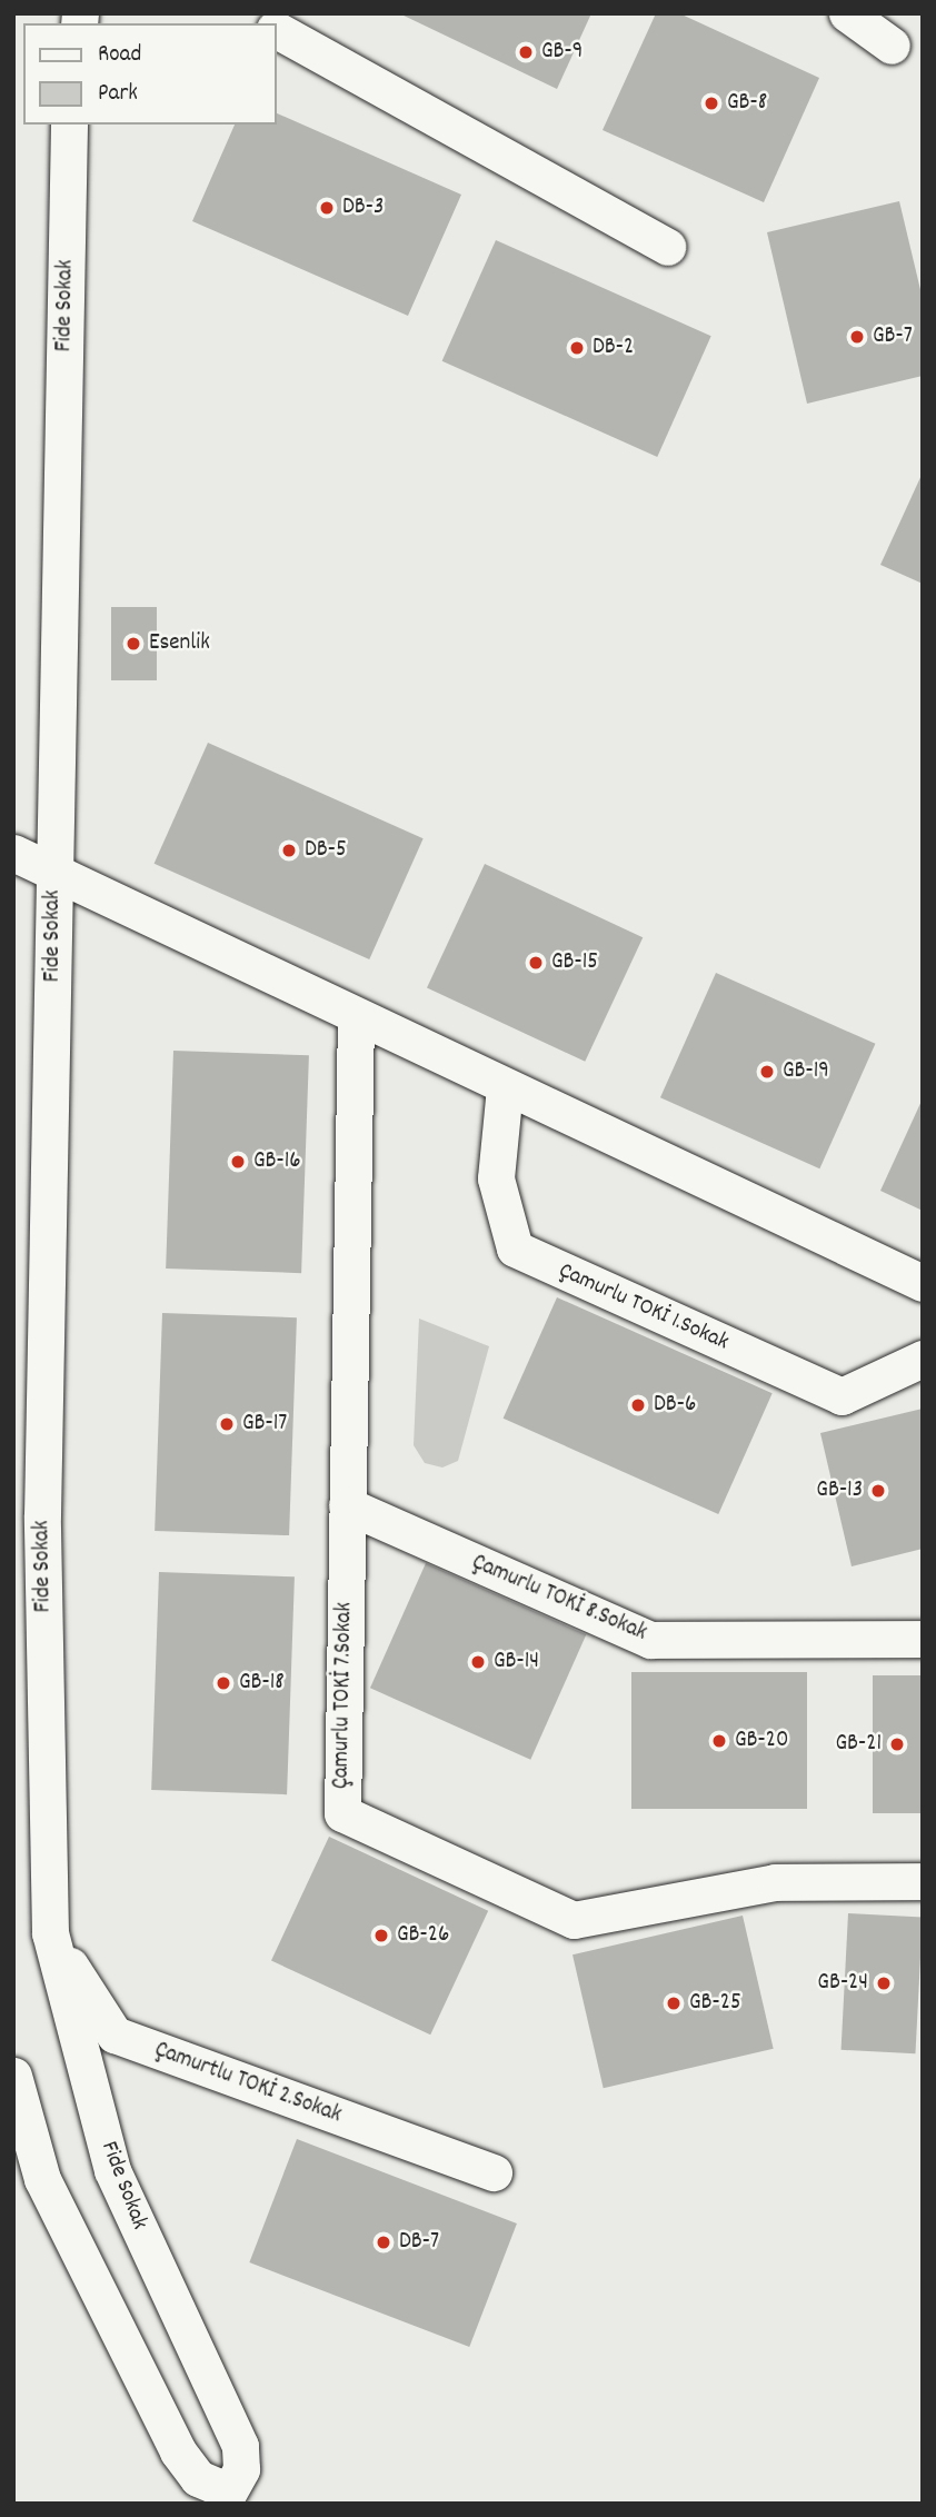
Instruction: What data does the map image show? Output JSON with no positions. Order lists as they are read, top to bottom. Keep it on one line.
{"streets":{"street":["Fide Sokak","Çamurlu TOKİ 1.Sokak","Çamurlu TOKİ 8.Sokak","Çamurlu TOKİ 7.Sokak","Çamurtlu TOKİ 2.Sokak"]},"crossings":[["Fide Sokak","Çamurtlu TOKİ 2.Sokak"],["Çamurlu TOKİ 8.Sokak","Çamurlu TOKİ 7.Sokak"]],"places":["GB-9","GB-8","DB-3","GB-7","DB-2","Esenlik","DB-5","GB-15","GB-19","GB-16","DB-6","GB-17","GB-13","GB-14","GB-18","GB-20","GB-21","GB-26","GB-24","GB-25","DB-7"],"legend":["Road","Park"]}
